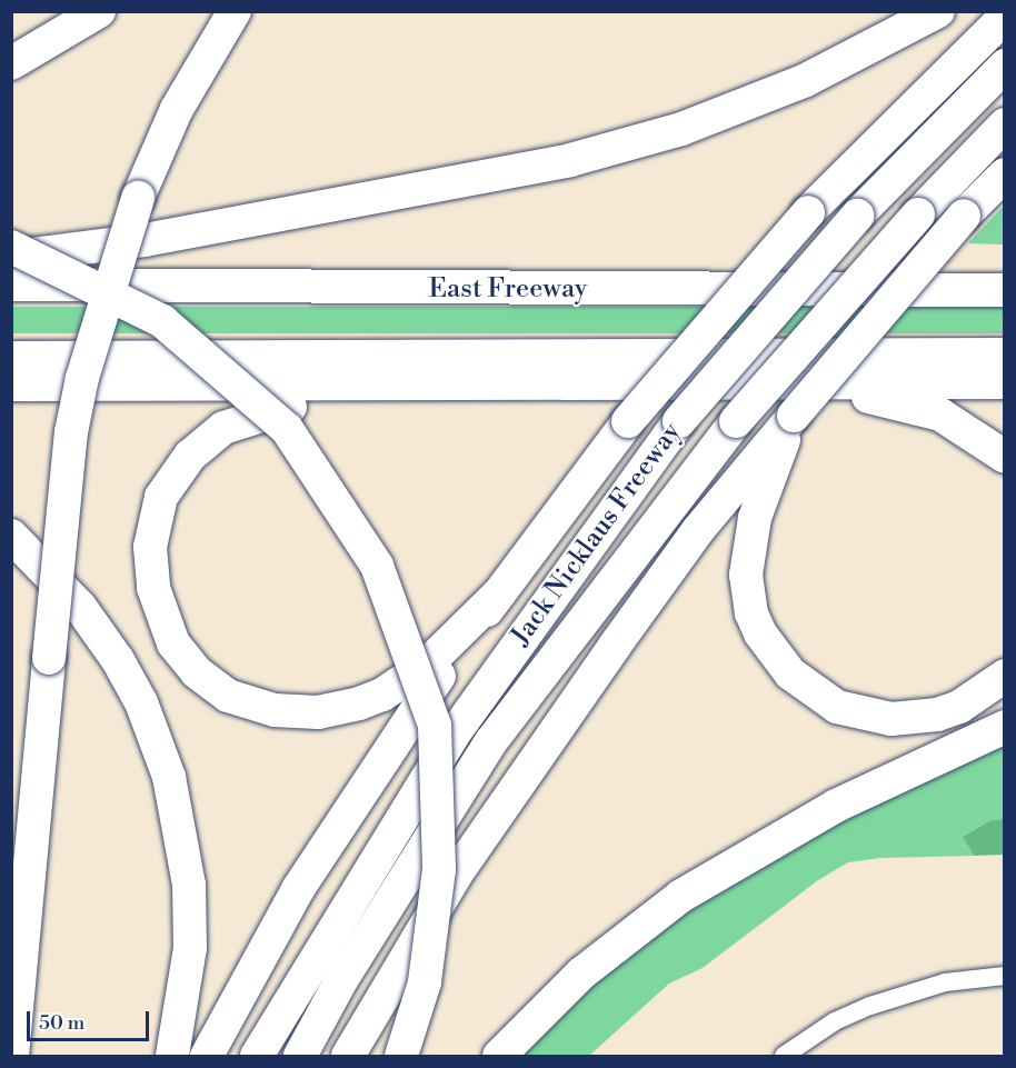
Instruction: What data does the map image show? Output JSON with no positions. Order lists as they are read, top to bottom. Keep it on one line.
{"streets":{"highway":["East Freeway","Jack Nicklaus Freeway"]},"scale_bar":"50 m"}
